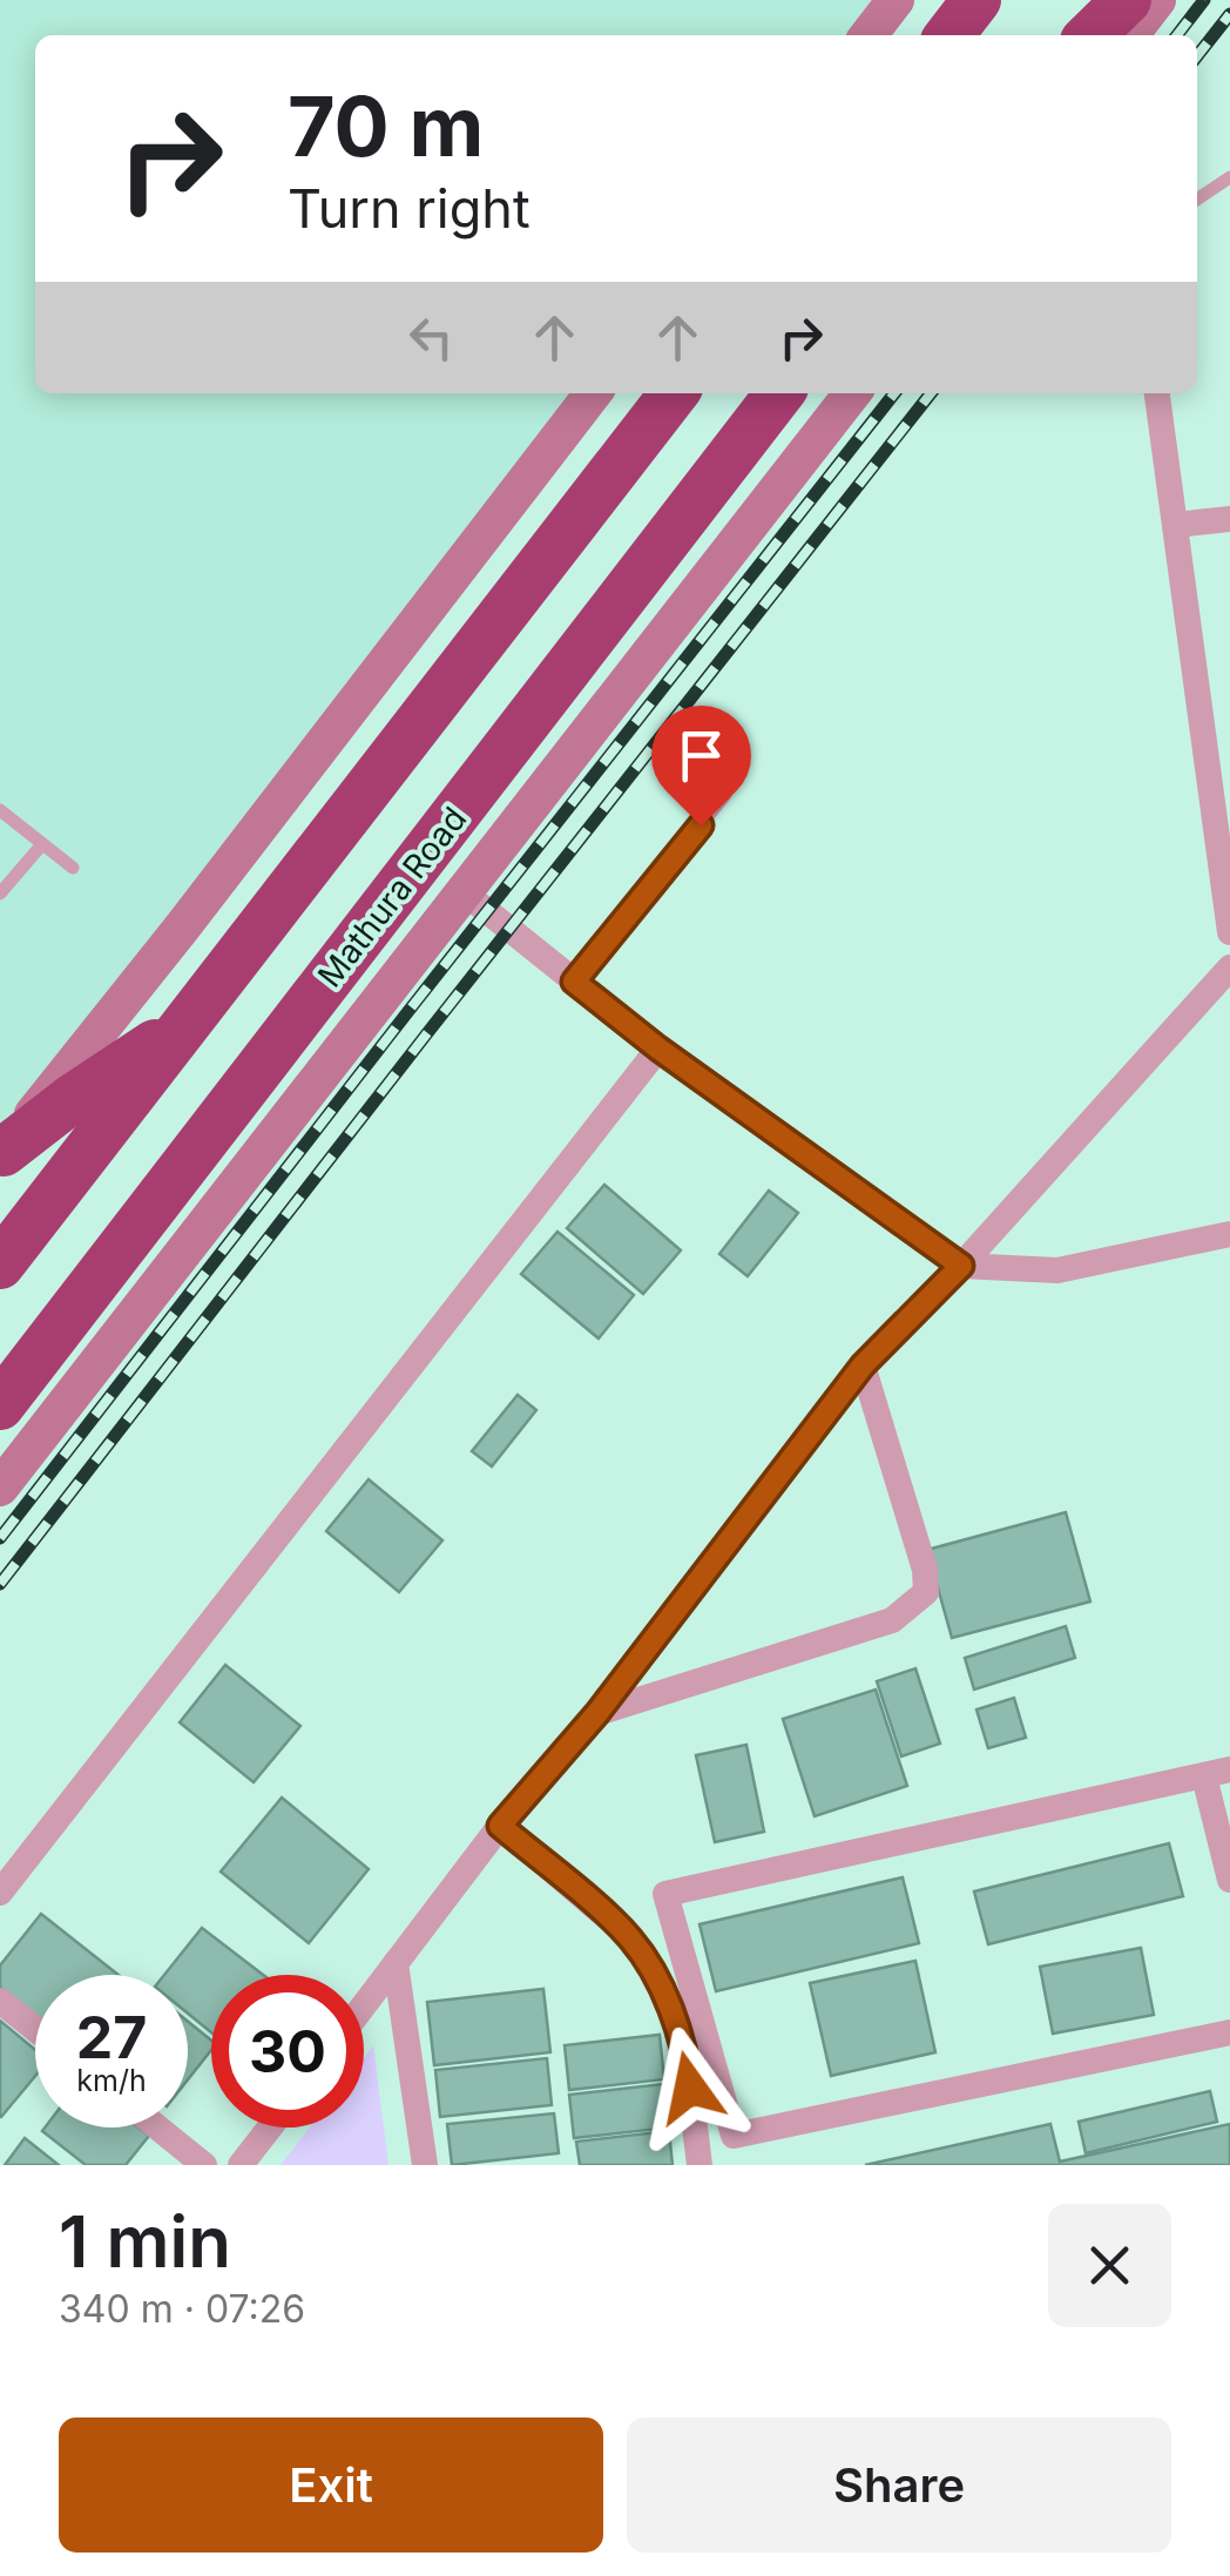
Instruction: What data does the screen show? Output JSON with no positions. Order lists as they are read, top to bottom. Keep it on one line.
{"streets":{"highway":["Mathura Road"]},"page":{"turn":["70 m","Turn right"],"speed":"27 km/h","limit":"30","heading":["1 min","340 m · 07:26"],"buttons":["Exit","Share"]}}
